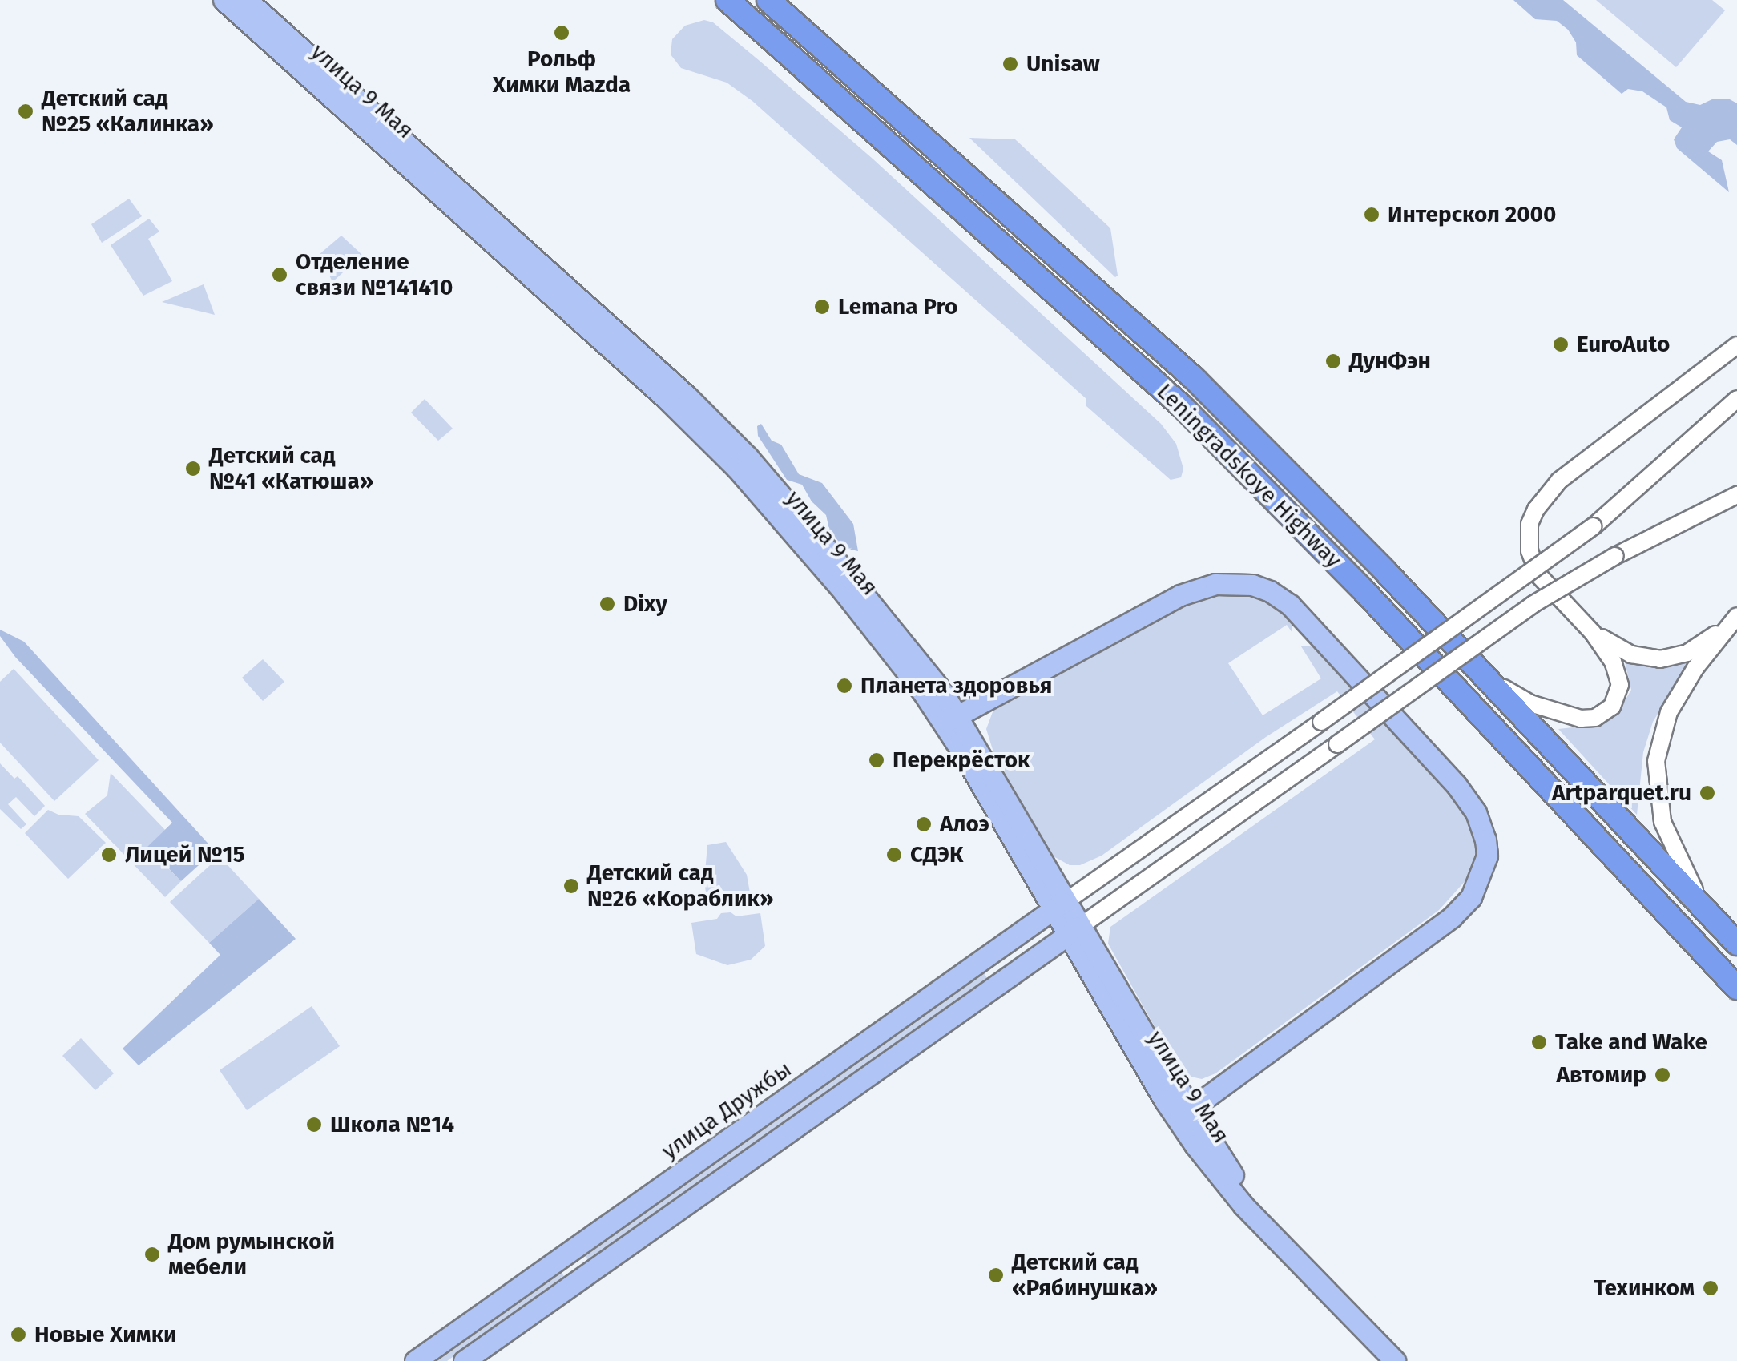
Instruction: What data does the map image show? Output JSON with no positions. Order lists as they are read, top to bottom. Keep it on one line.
{"streets":{"highway":["Leningradskoye Highway"],"main road":["улица 9 Мая","улица Дружбы"]},"crossings":[["улица 9 Мая","улица Дружбы"]],"places":["Рольф Химки Mazda","Unisaw","Детский сад №25 «Калинка»","Интерскол 2000","Отделение связи №141410","Lemana Pro","EuroAuto","ДунФэн","Детский сад №41 «Катюша»","Dixy","Планета здоровья","Перекрёсток","Artparquet.ru","Алоэ","Лицей №15","СДЭК","Детский сад №26 «Кораблик»","Take and Wake","Автомир","Школа №14","Дом румынской мебели","Детский сад «Рябинушка»","Техинком","Новые Химки"]}
